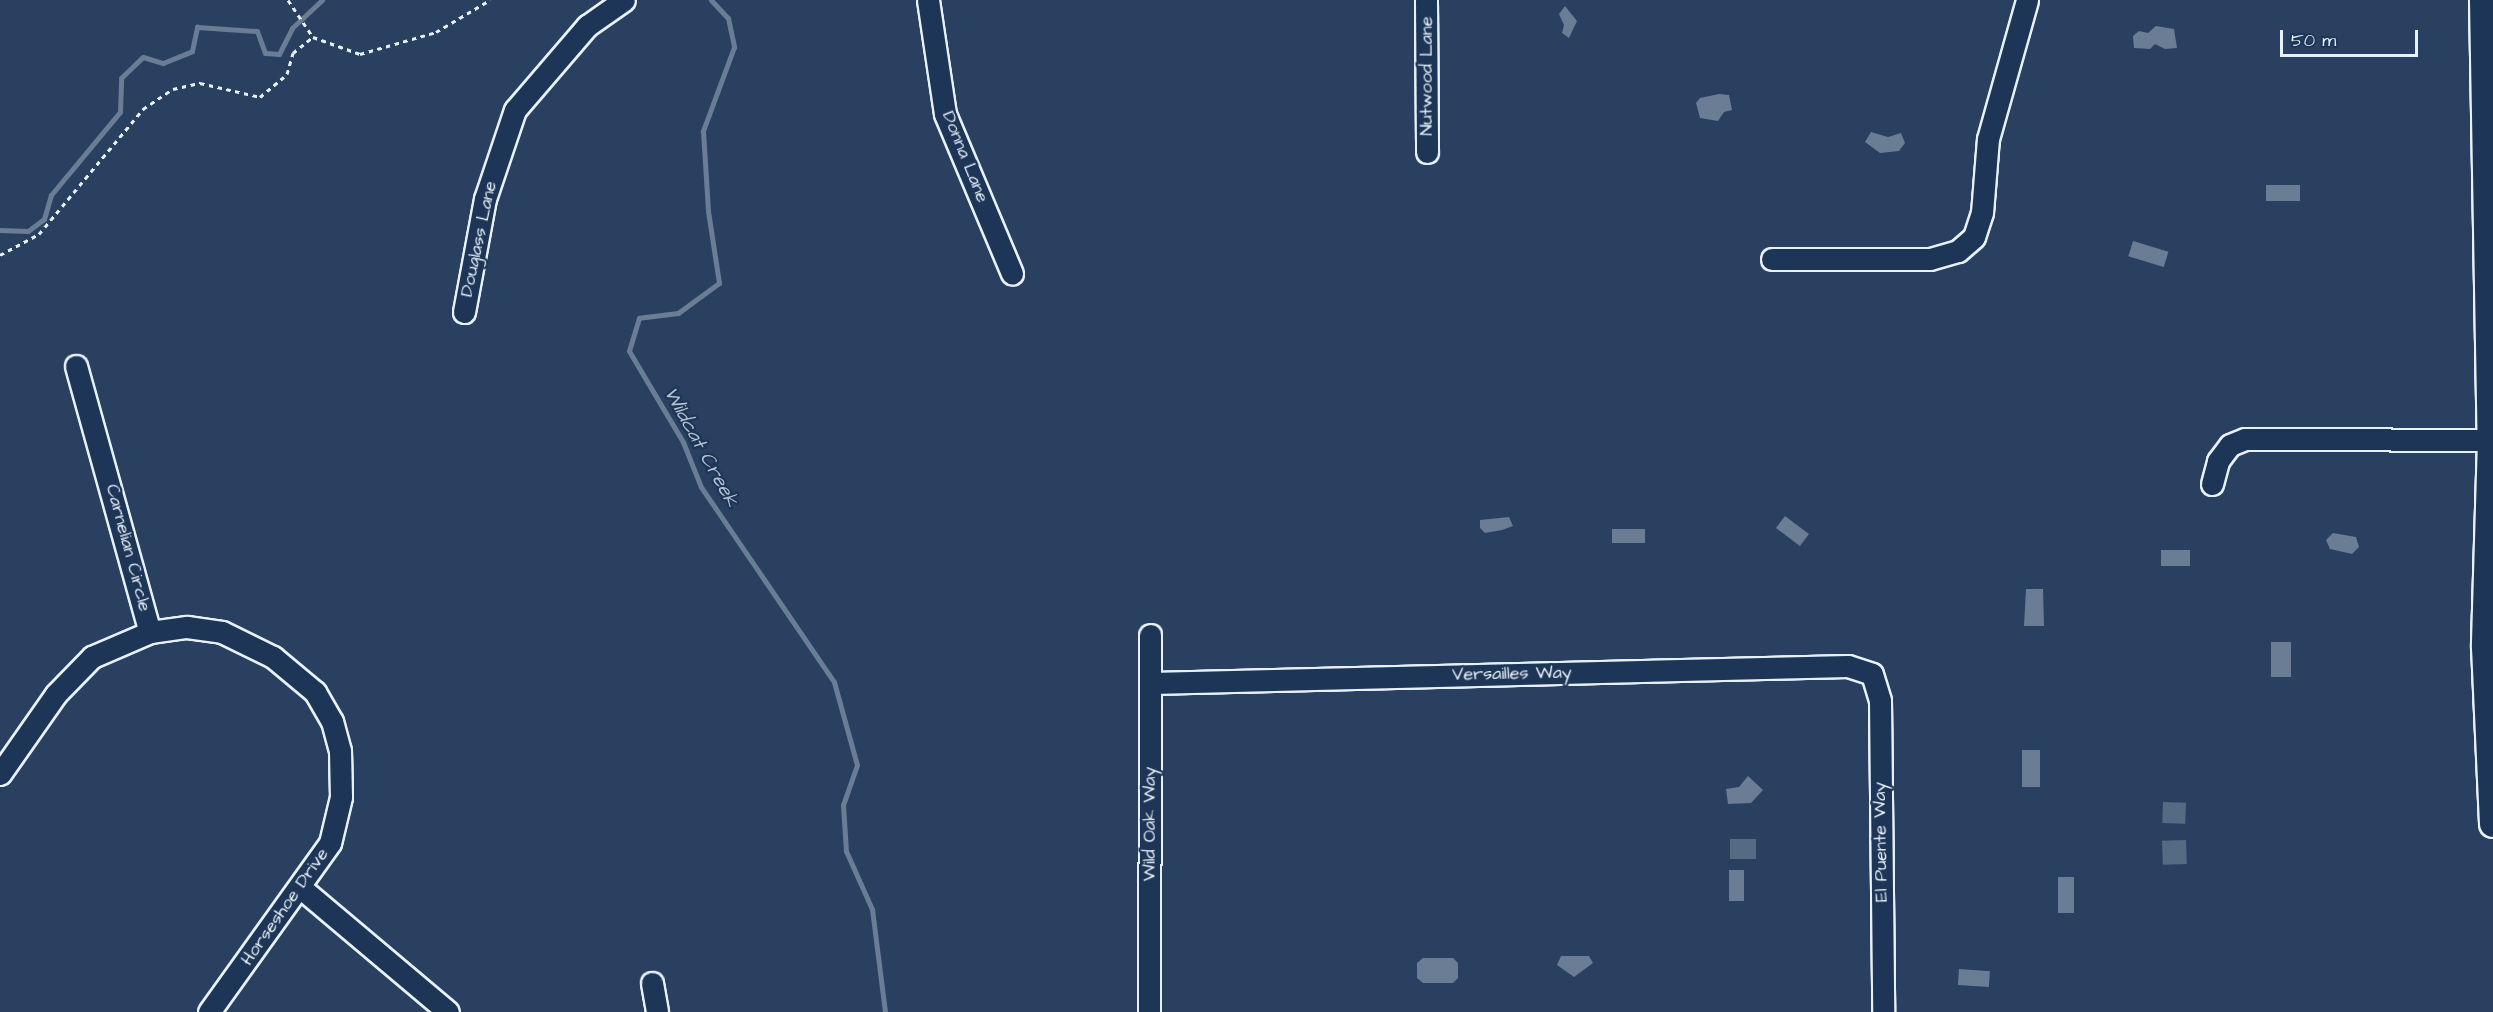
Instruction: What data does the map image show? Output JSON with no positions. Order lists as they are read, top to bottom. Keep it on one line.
{"streets":{"street":["Nutwood Lane","Donna Lane","Douglass Lane","Carnelian Circle","Versailles Way","Wild Oak Way","El Puente Way","Horseshoe Drive"]},"crossings":[["Carnelian Circle","Horseshoe Drive"],["Versailles Way","Wild Oak Way"],["Versailles Way","El Puente Way"]],"water":["Wildcat Creek"],"scale_bar":"50 m"}
